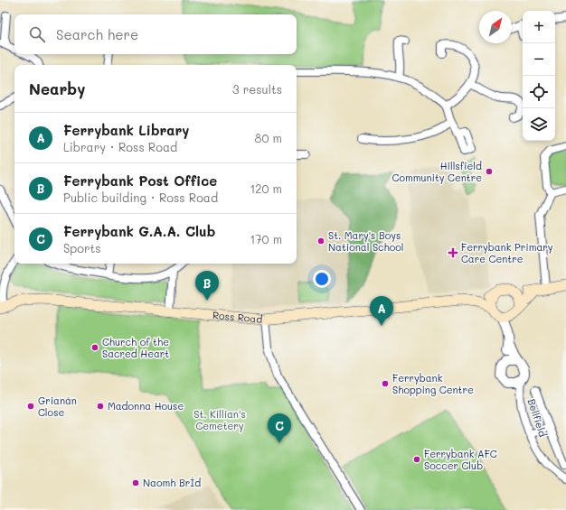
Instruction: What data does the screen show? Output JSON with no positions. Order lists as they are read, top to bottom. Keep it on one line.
{"streets":{"main road":["Ross Road"],"street":["Bellfield"]},"parks":["St. Killian's Cemetery"],"places":{"other":["Hillsfield Community Centre","St. Mary's Boys National School","Church of the Sacred Heart","Ferrybank Shopping Centre","Grianán Close","Madonna House","Ferrybank AFC Soccer Club","Naomh BrÍd"],"health":["Ferrybank Primary Care Centre"]},"north":"top right","page":{"map_buttons":["+","−"],"search":"Search here","heading":["Nearby","3 results"],"list":[{"mark":"A","name":"Ferrybank Library","note":"Library · Ross Road","value":"80 m"},{"mark":"B","name":"Ferrybank Post Office","note":"Public building · Ross Road","value":"120 m"},{"mark":"C","name":"Ferrybank G.A.A. Club","note":"Sports","value":"170 m"}],"pins":["B","A","C"]}}
